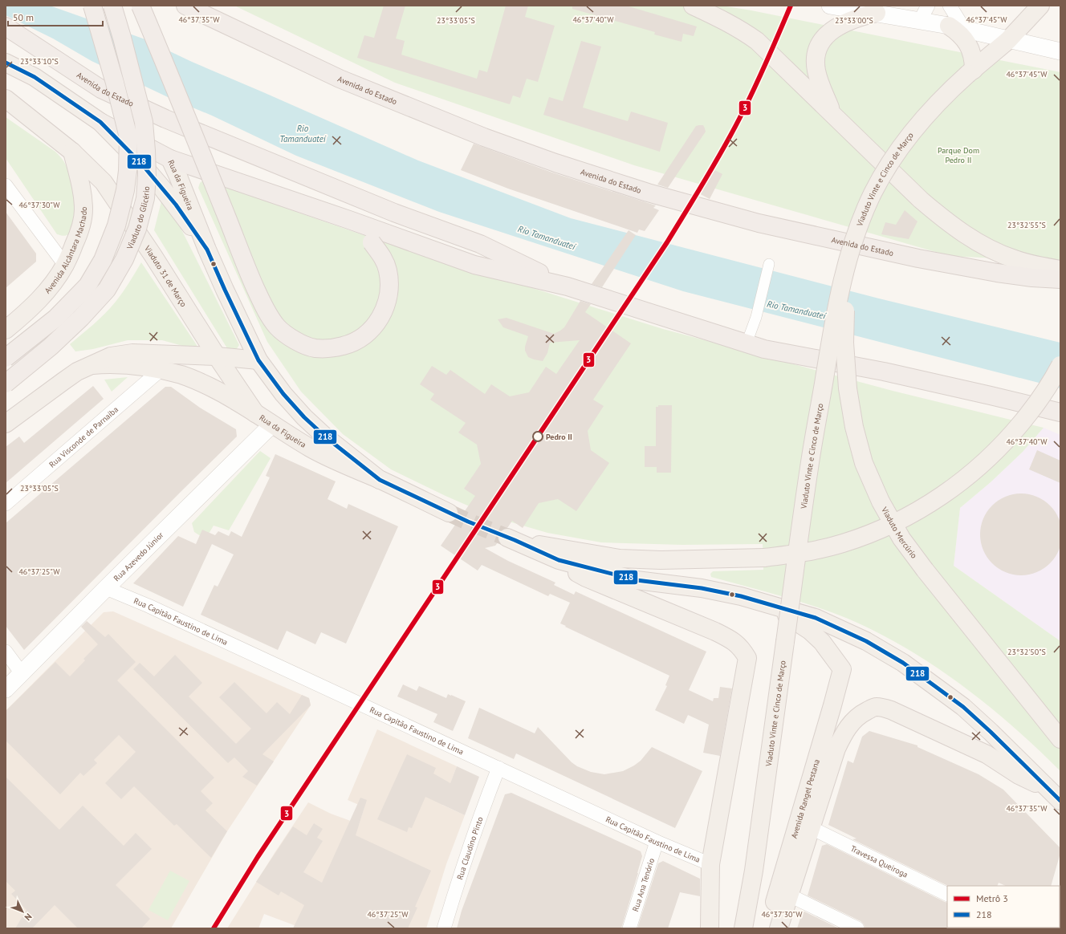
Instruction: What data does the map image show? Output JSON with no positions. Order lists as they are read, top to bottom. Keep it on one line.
{"streets":{"highway":["Avenida do Estado","Rua da Figueira","Viaduto do Glicério"],"main road":["Viaduto Vinte e Cinco de Março","Avenida Alcântara Machado","Viaduto 31 de Março","Viaduto Mercúrio","Avenida Rangel Pestana"],"street":["Rua Visconde de Parnaíba","Rua Azevedo Júnior","Rua Capitão Faustino de Lima","Rua Claudino Pinto","Travessa Queiroga","Rua Ana Tenório"]},"crossings":[["Avenida do Estado","Rua da Figueira"],["Viaduto Vinte e Cinco de Março","Viaduto Mercúrio"],["Rua da Figueira","Viaduto 31 de Março"],["Rua da Figueira","Rua Visconde de Parnaíba"],["Rua da Figueira","Rua Azevedo Júnior"],["Avenida Alcântara Machado","Viaduto 31 de Março"],["Rua Azevedo Júnior","Rua Capitão Faustino de Lima"],["Rua Capitão Faustino de Lima","Rua Claudino Pinto"],["Rua Capitão Faustino de Lima","Rua Ana Tenório"],["Avenida Rangel Pestana","Travessa Queiroga"]],"water":["Rio Tamanduateí"],"parks":["Parque Dom Pedro II"],"places":["Pedro II"],"lines":["metro line 3","transit line 218"],"legend":["Metrô 3","218"],"scale_bar":"50 m","north":"bottom right","coordinates":["46°37'35\"W","46°37'40\"W","46°37'45\"W","23°33'05\"S","23°33'00\"S","23°33'10\"S","46°37'30\"W","23°32'55\"S","46°37'25\"W","23°32'50\"S"]}
